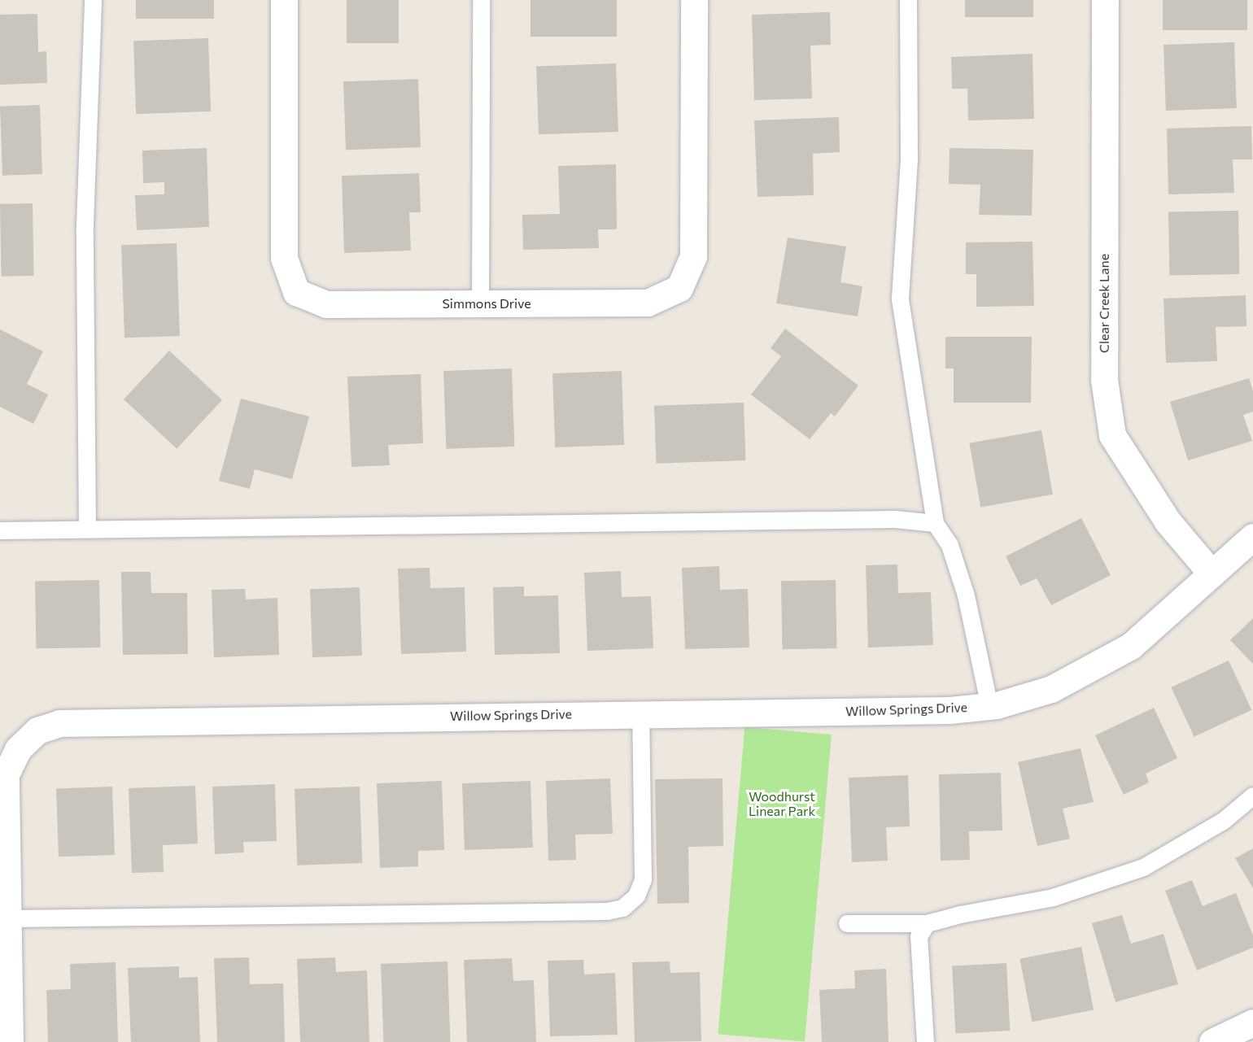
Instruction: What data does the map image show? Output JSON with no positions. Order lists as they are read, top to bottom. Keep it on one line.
{"streets":{"street":["Simmons Drive","Clear Creek Lane","Willow Springs Drive"]},"crossings":[["Clear Creek Lane","Willow Springs Drive"]],"parks":["Woodhurst Linear Park"]}
